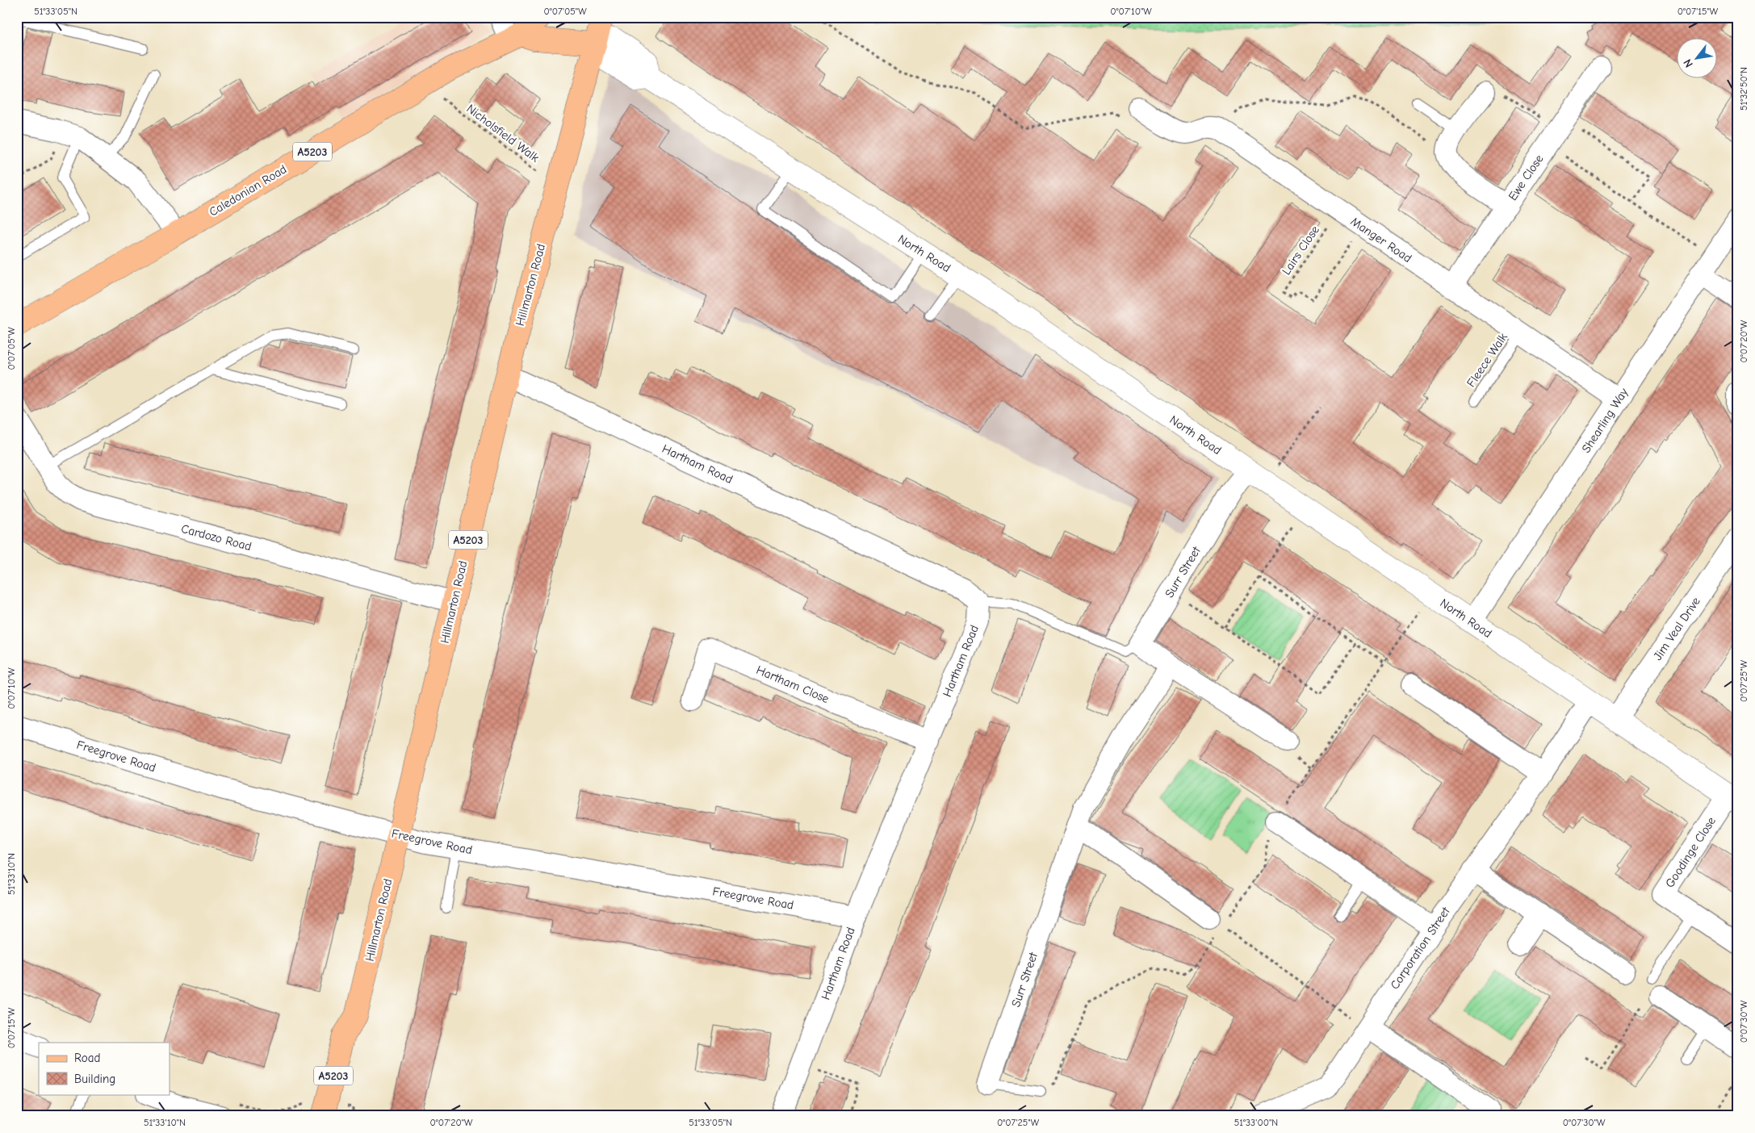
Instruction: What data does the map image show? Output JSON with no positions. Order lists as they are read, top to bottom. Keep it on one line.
{"streets":{"main road":["A5203","Caledonian Road","Hillmarton Road"],"street":["Ewe Close","Manger Road","North Road","Shearling Way","Hartham Road","Cardozo Road","Surr Street","Jim Veal Drive","Hartham Close","Freegrove Road","Goodinge Close","Corporation Street"],"lane":["Fleece Walk"],"path":["Nicholsfield Walk","Lairs Close"]},"crossings":[["Nicholsfield Walk","Hillmarton Road"],["Ewe Close","Manger Road"],["Manger Road","Lairs Close"],["Manger Road","Fleece Walk"],["Manger Road","Shearling Way"],["North Road","Hillmarton Road"],["North Road","Shearling Way"],["North Road","Surr Street"],["North Road","Jim Veal Drive"],["North Road","Goodinge Close"],["North Road","Corporation Street"],["Hillmarton Road","Hartham Road"],["Hillmarton Road","Cardozo Road"],["Hillmarton Road","Freegrove Road"],["Hartham Road","Hartham Close"],["Hartham Road","Freegrove Road"]],"legend":["Road","Building"],"north":"bottom left","coordinates":["51°33'05\"N","0°07'05\"W","0°07'10\"W","0°07'15\"W","51°32'50\"N","0°07'20\"W","0°07'25\"W","51°33'10\"N","0°07'30\"W","51°33'00\"N"]}
